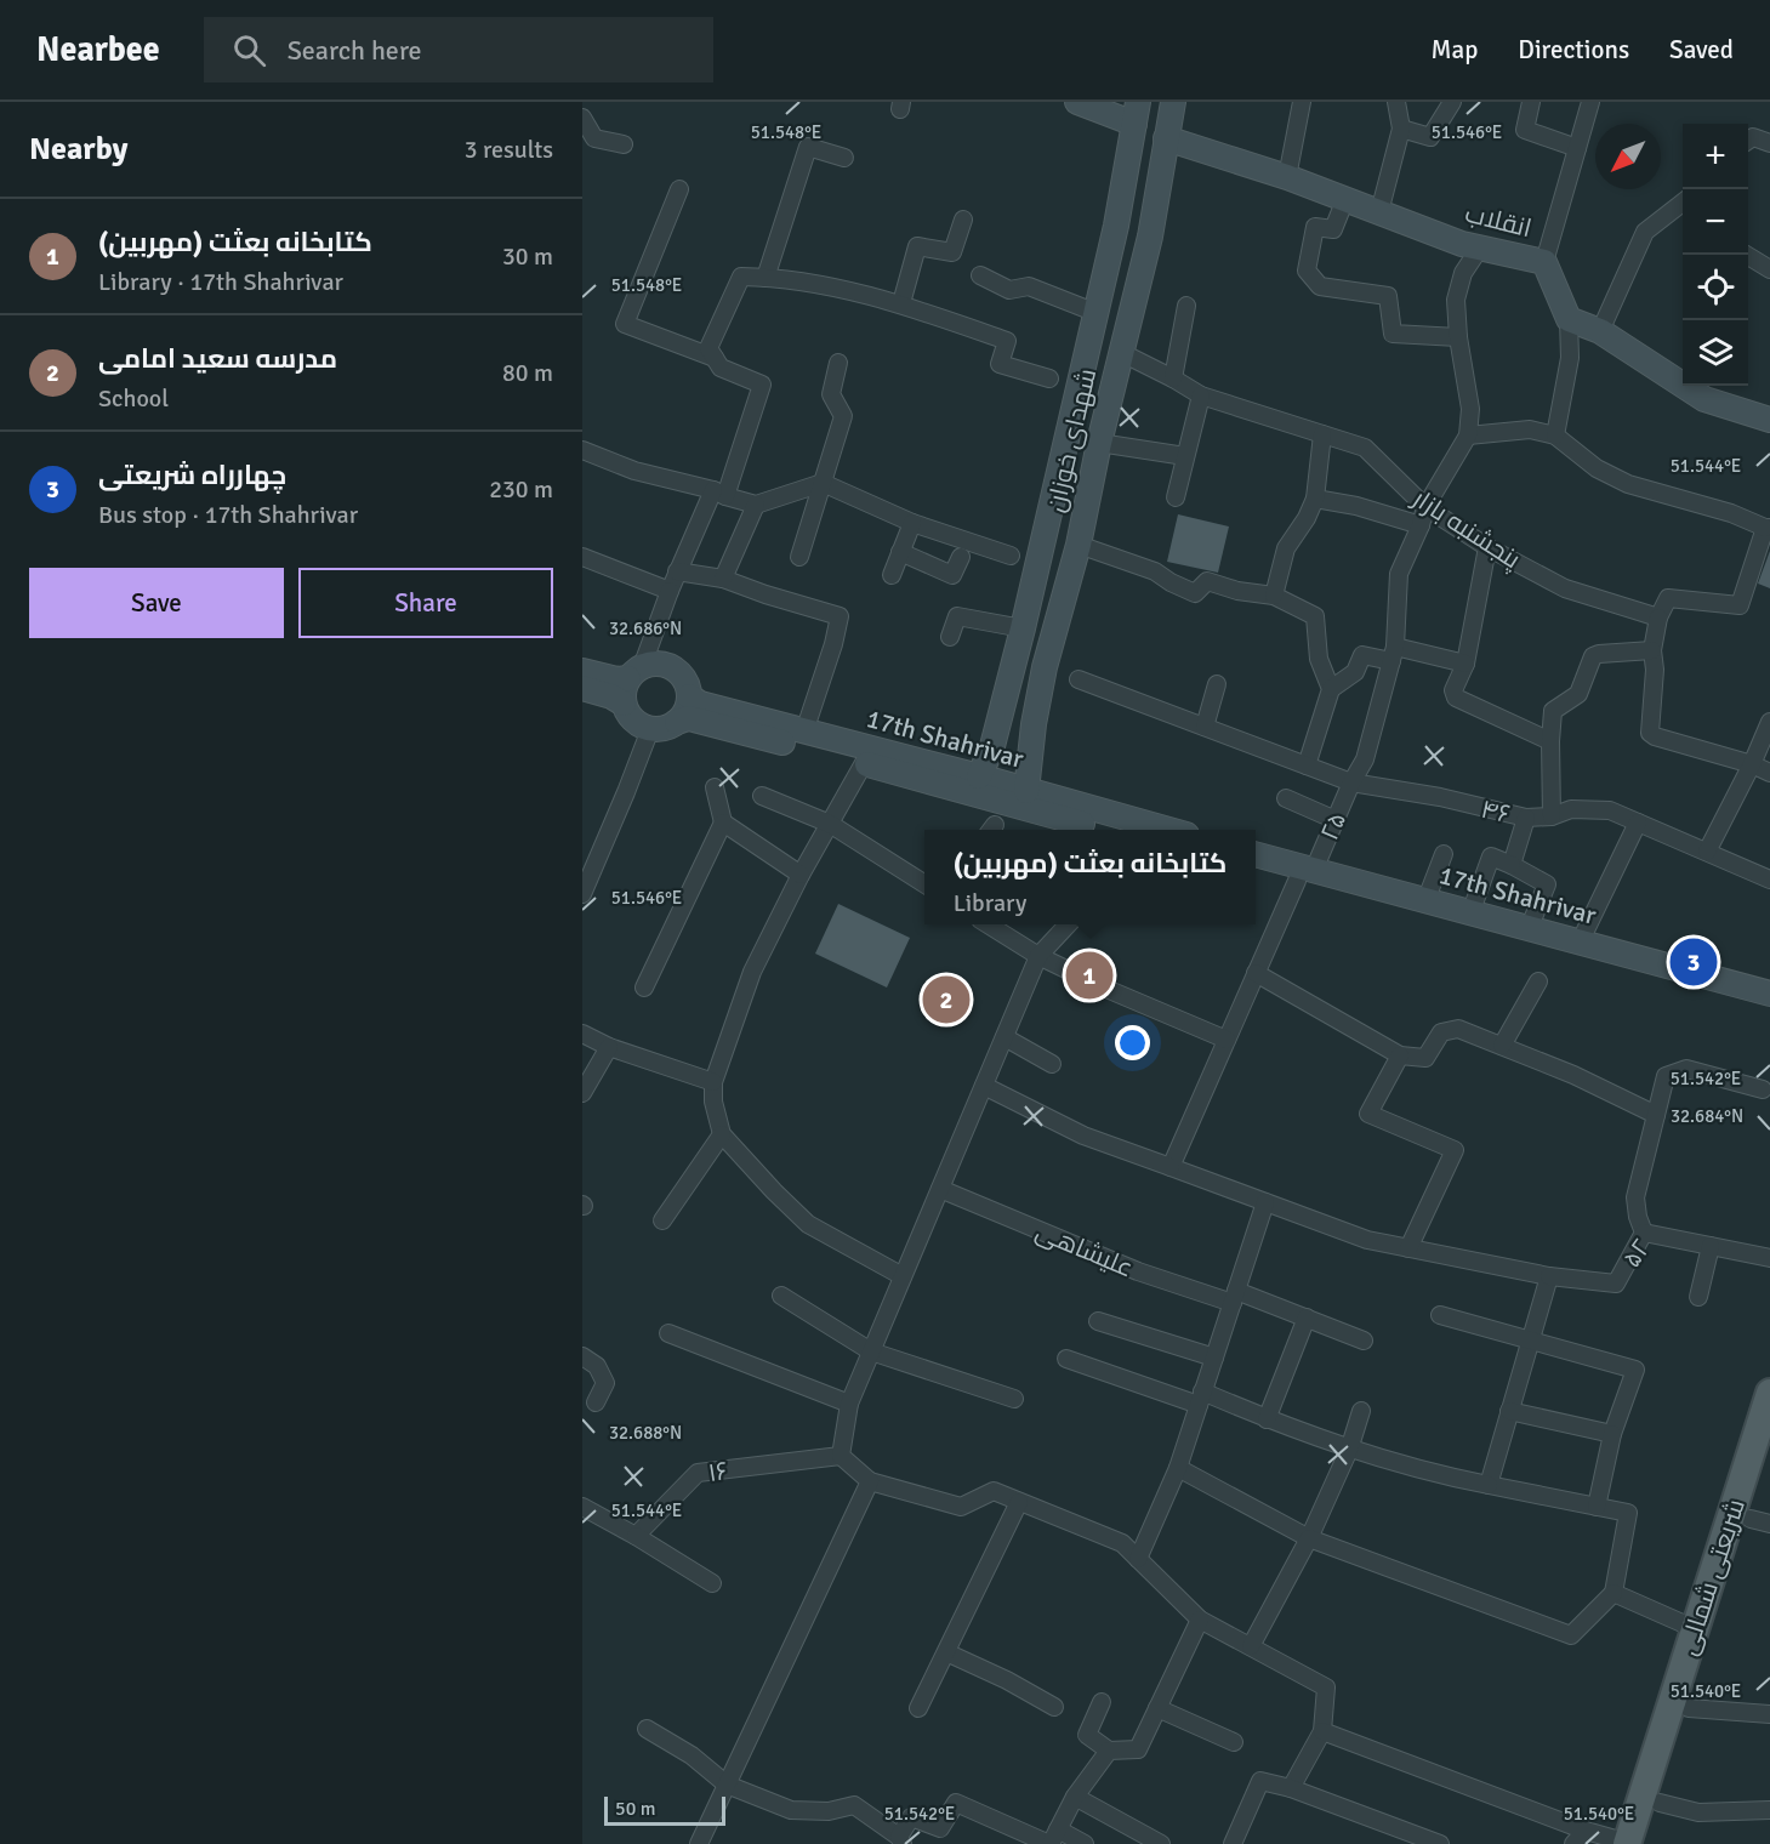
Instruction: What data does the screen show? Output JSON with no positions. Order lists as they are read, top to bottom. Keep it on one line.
{"streets":{"main road":["انقلاب","شهدای خوزان","17th Shahrivar","شریعتی شمالی"],"street":["پنجشنبه بازار","۴۶","۲۵","علیشاهی","۵۲","۱۶"]},"crossings":[["انقلاب","شهدای خوزان"],["شهدای خوزان","پنجشنبه بازار"],["شهدای خوزان","17th Shahrivar"],["پنجشنبه بازار","۲۵"],["17th Shahrivar","۲۵"],["۴۶","۲۵"]],"scale_bar":"50 m","north":"bottom left","page":{"header":"Nearbee","search":"Search here","nav":["Map","Directions","Saved"],"heading":["Nearby","3 results"],"map_buttons":["+","−"],"list":[{"mark":"1","name":"کتابخانه بعثت (مهربین)","note":"Library · 17th Shahrivar","value":"30 m"},{"mark":"2","name":"مدرسه سعید امامی","note":"School","value":"80 m"},{"mark":"3","name":"چهارراه شریعتی","note":"Bus stop · 17th Shahrivar","value":"230 m"}],"buttons":["Save","Share"],"popup":["کتابخانه بعثت (مهربین)","Library"],"pins":["3","1","2"],"scale":"50 m"},"coordinates":["51.548°E","51.546°E","51.544°E","32.686°N","51.542°E","32.684°N","32.688°N","51.540°E"]}
